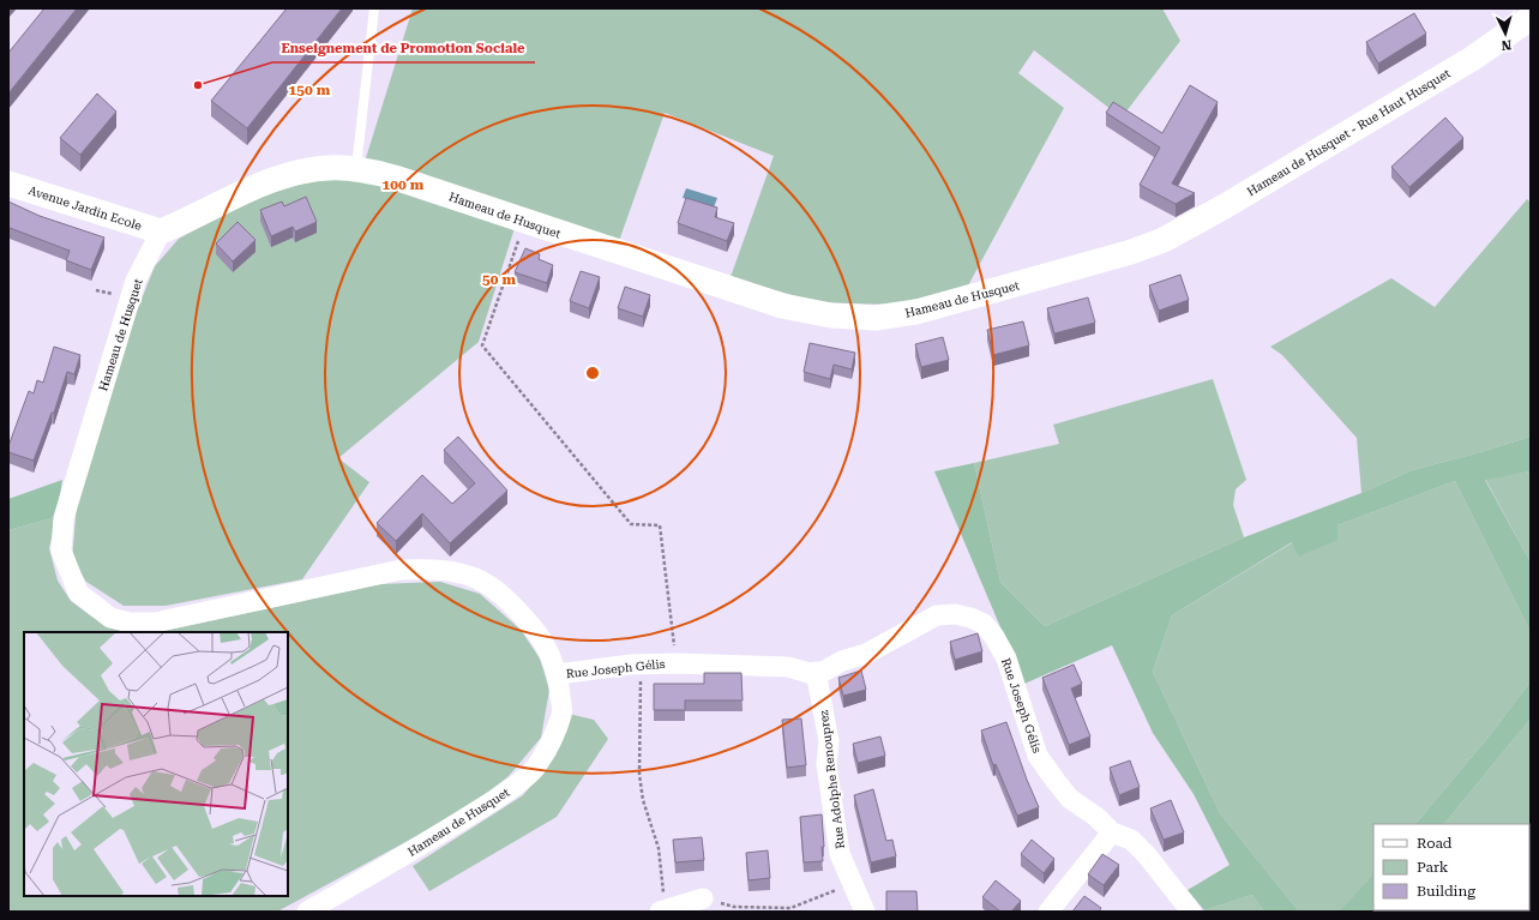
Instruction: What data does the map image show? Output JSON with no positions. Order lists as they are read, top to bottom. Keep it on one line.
{"streets":{"street":["Hameau de Husquet - Rue Haut Husquet","Avenue Jardin Ecole","Hameau de Husquet","Rue Joseph Gélis","Rue Adolphe Renouprez"]},"crossings":[["Hameau de Husquet - Rue Haut Husquet","Hameau de Husquet"],["Avenue Jardin Ecole","Hameau de Husquet"],["Hameau de Husquet","Rue Joseph Gélis"],["Rue Joseph Gélis","Rue Adolphe Renouprez"]],"places":["Enseignement de Promotion Sociale"],"legend":["Road","Park","Building"],"north":"bottom","rings":["150 m","100 m","50 m"]}
